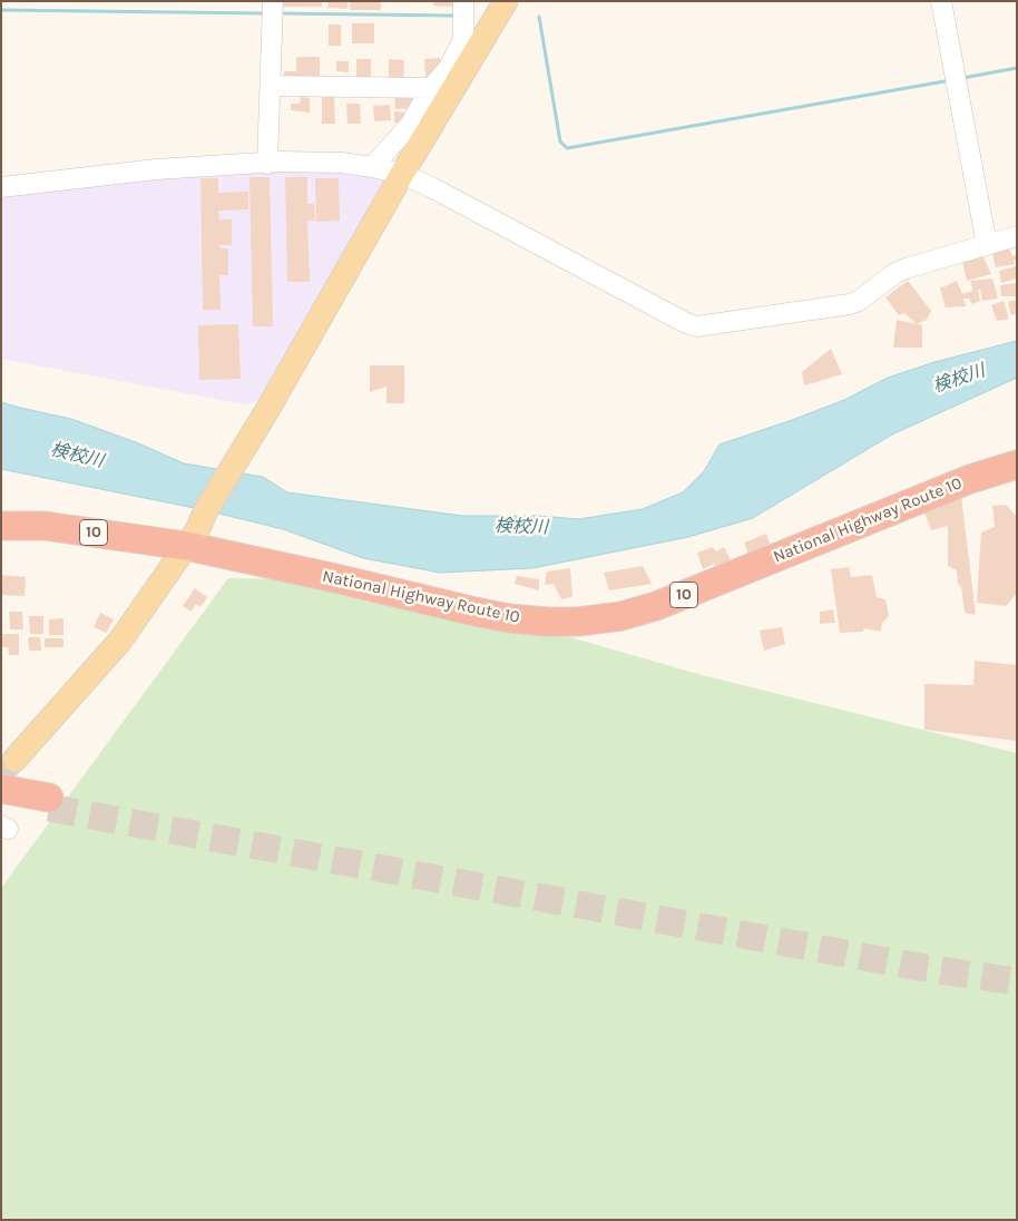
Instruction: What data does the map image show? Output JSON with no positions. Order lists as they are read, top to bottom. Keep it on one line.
{"streets":{"highway":["National Highway Route 10","10"]},"water":["検校川"]}
